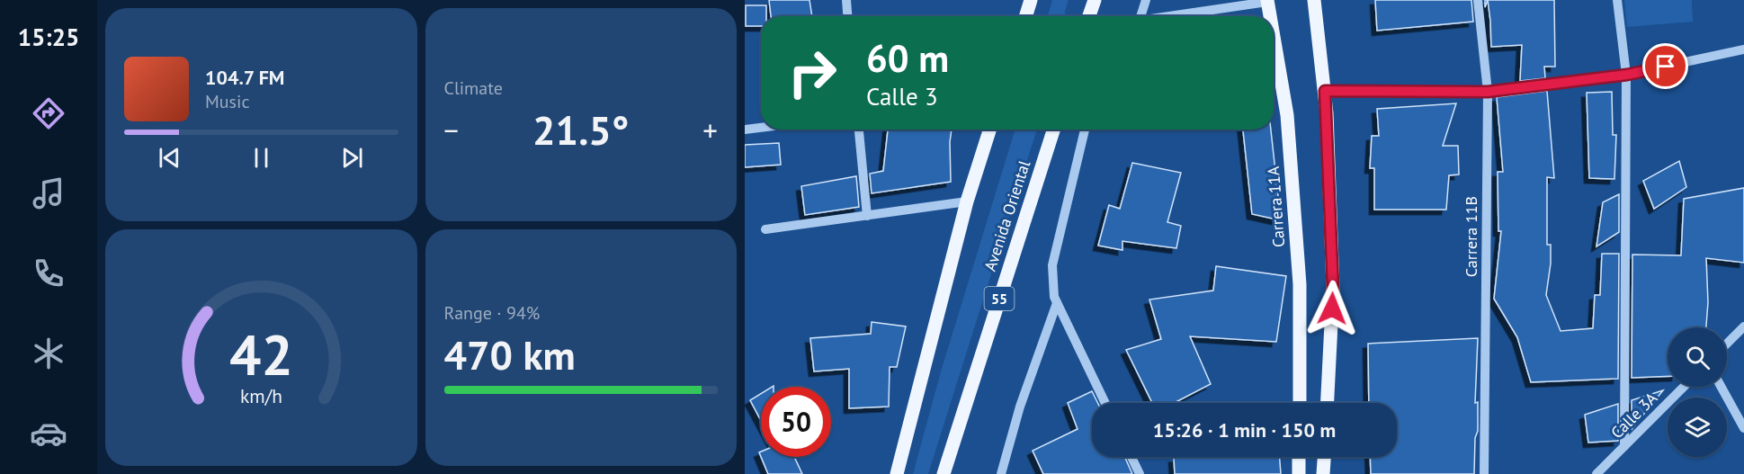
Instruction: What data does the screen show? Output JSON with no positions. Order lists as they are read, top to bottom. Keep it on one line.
{"streets":{"main road":["Carrera 11A","Avenida Oriental","55"],"street":["Carrera 11B","Calle 3A"]},"page":{"tabs":"15:25","tile":["Climate",["Range · 94%","470 km"]],"turn":["60 m","Calle 3"],"song":["104.7 FM","Music"],"heat":["−","21.5°","+"],"limit":"50","trip":"15:26 · 1 min · 150 m","gauge":["42","km/h"]}}
